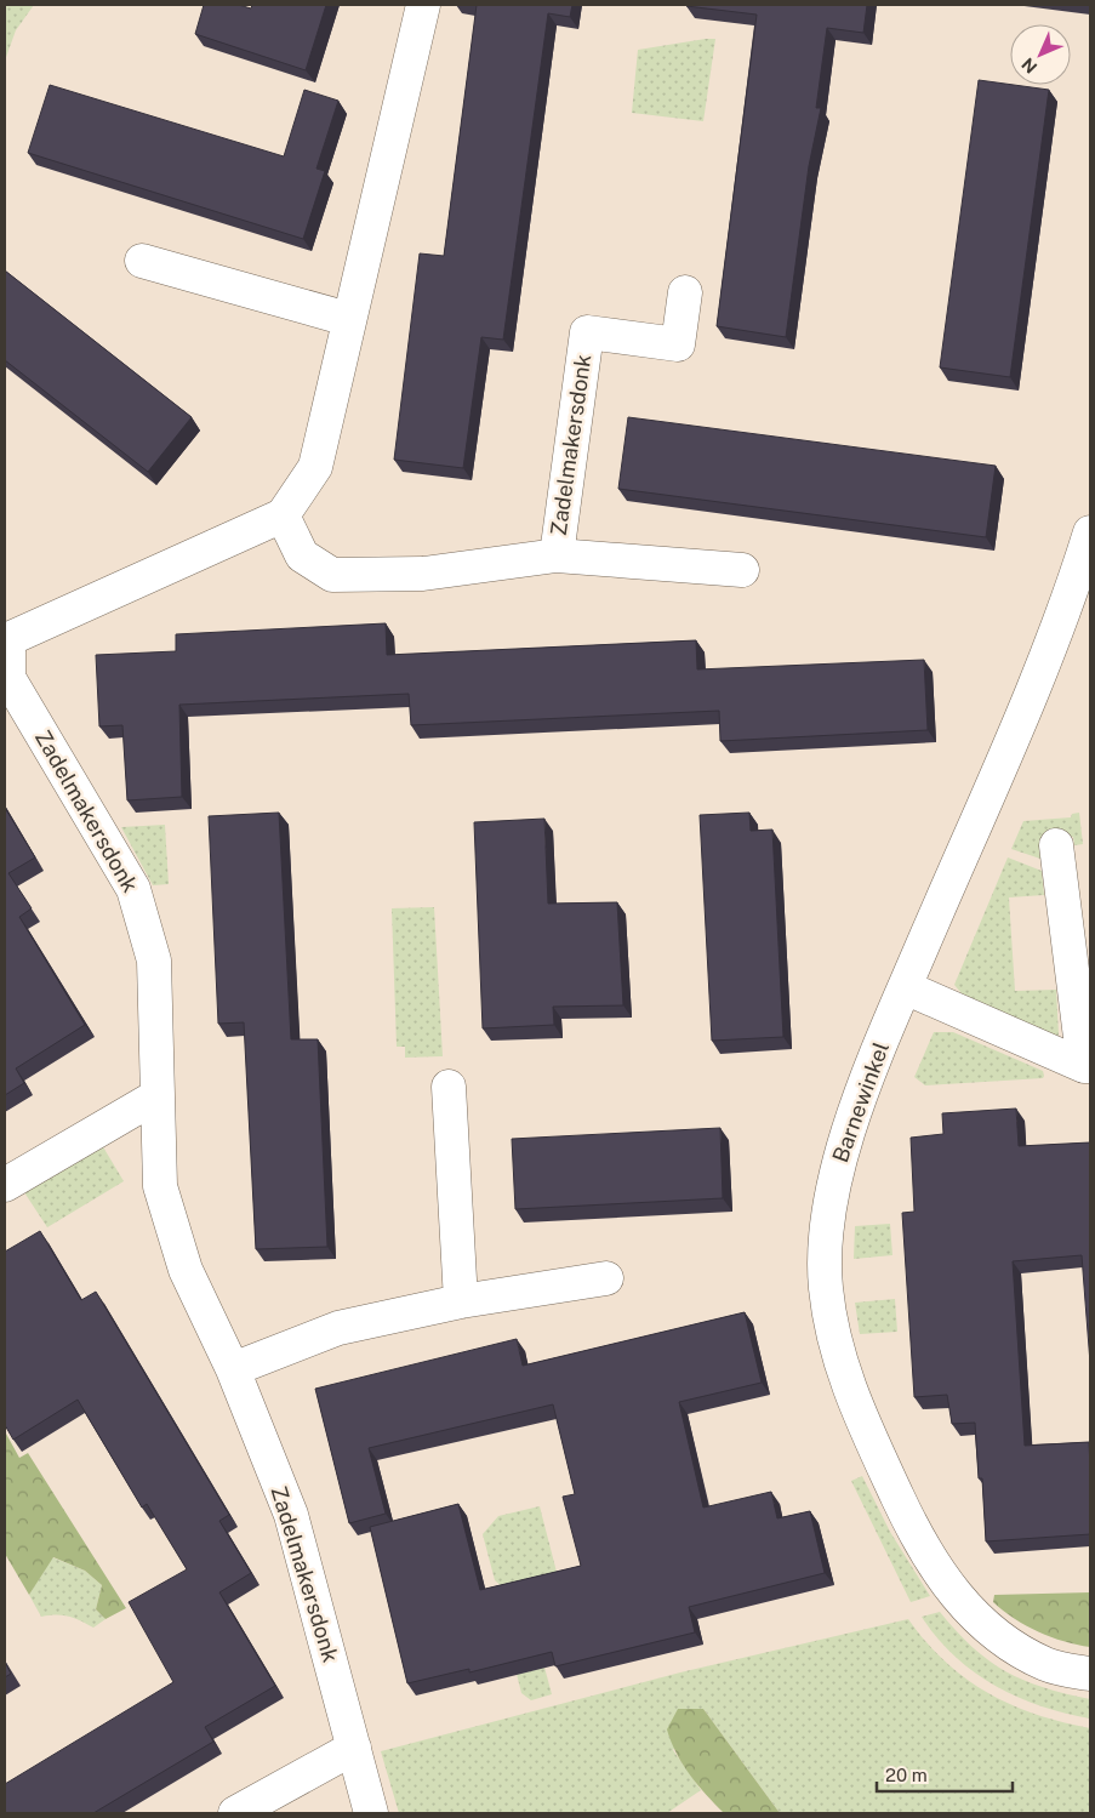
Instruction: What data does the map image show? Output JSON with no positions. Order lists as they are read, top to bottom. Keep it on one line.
{"streets":{"street":["Zadelmakersdonk","Barnewinkel"]},"scale_bar":"20 m","north":"bottom left"}
